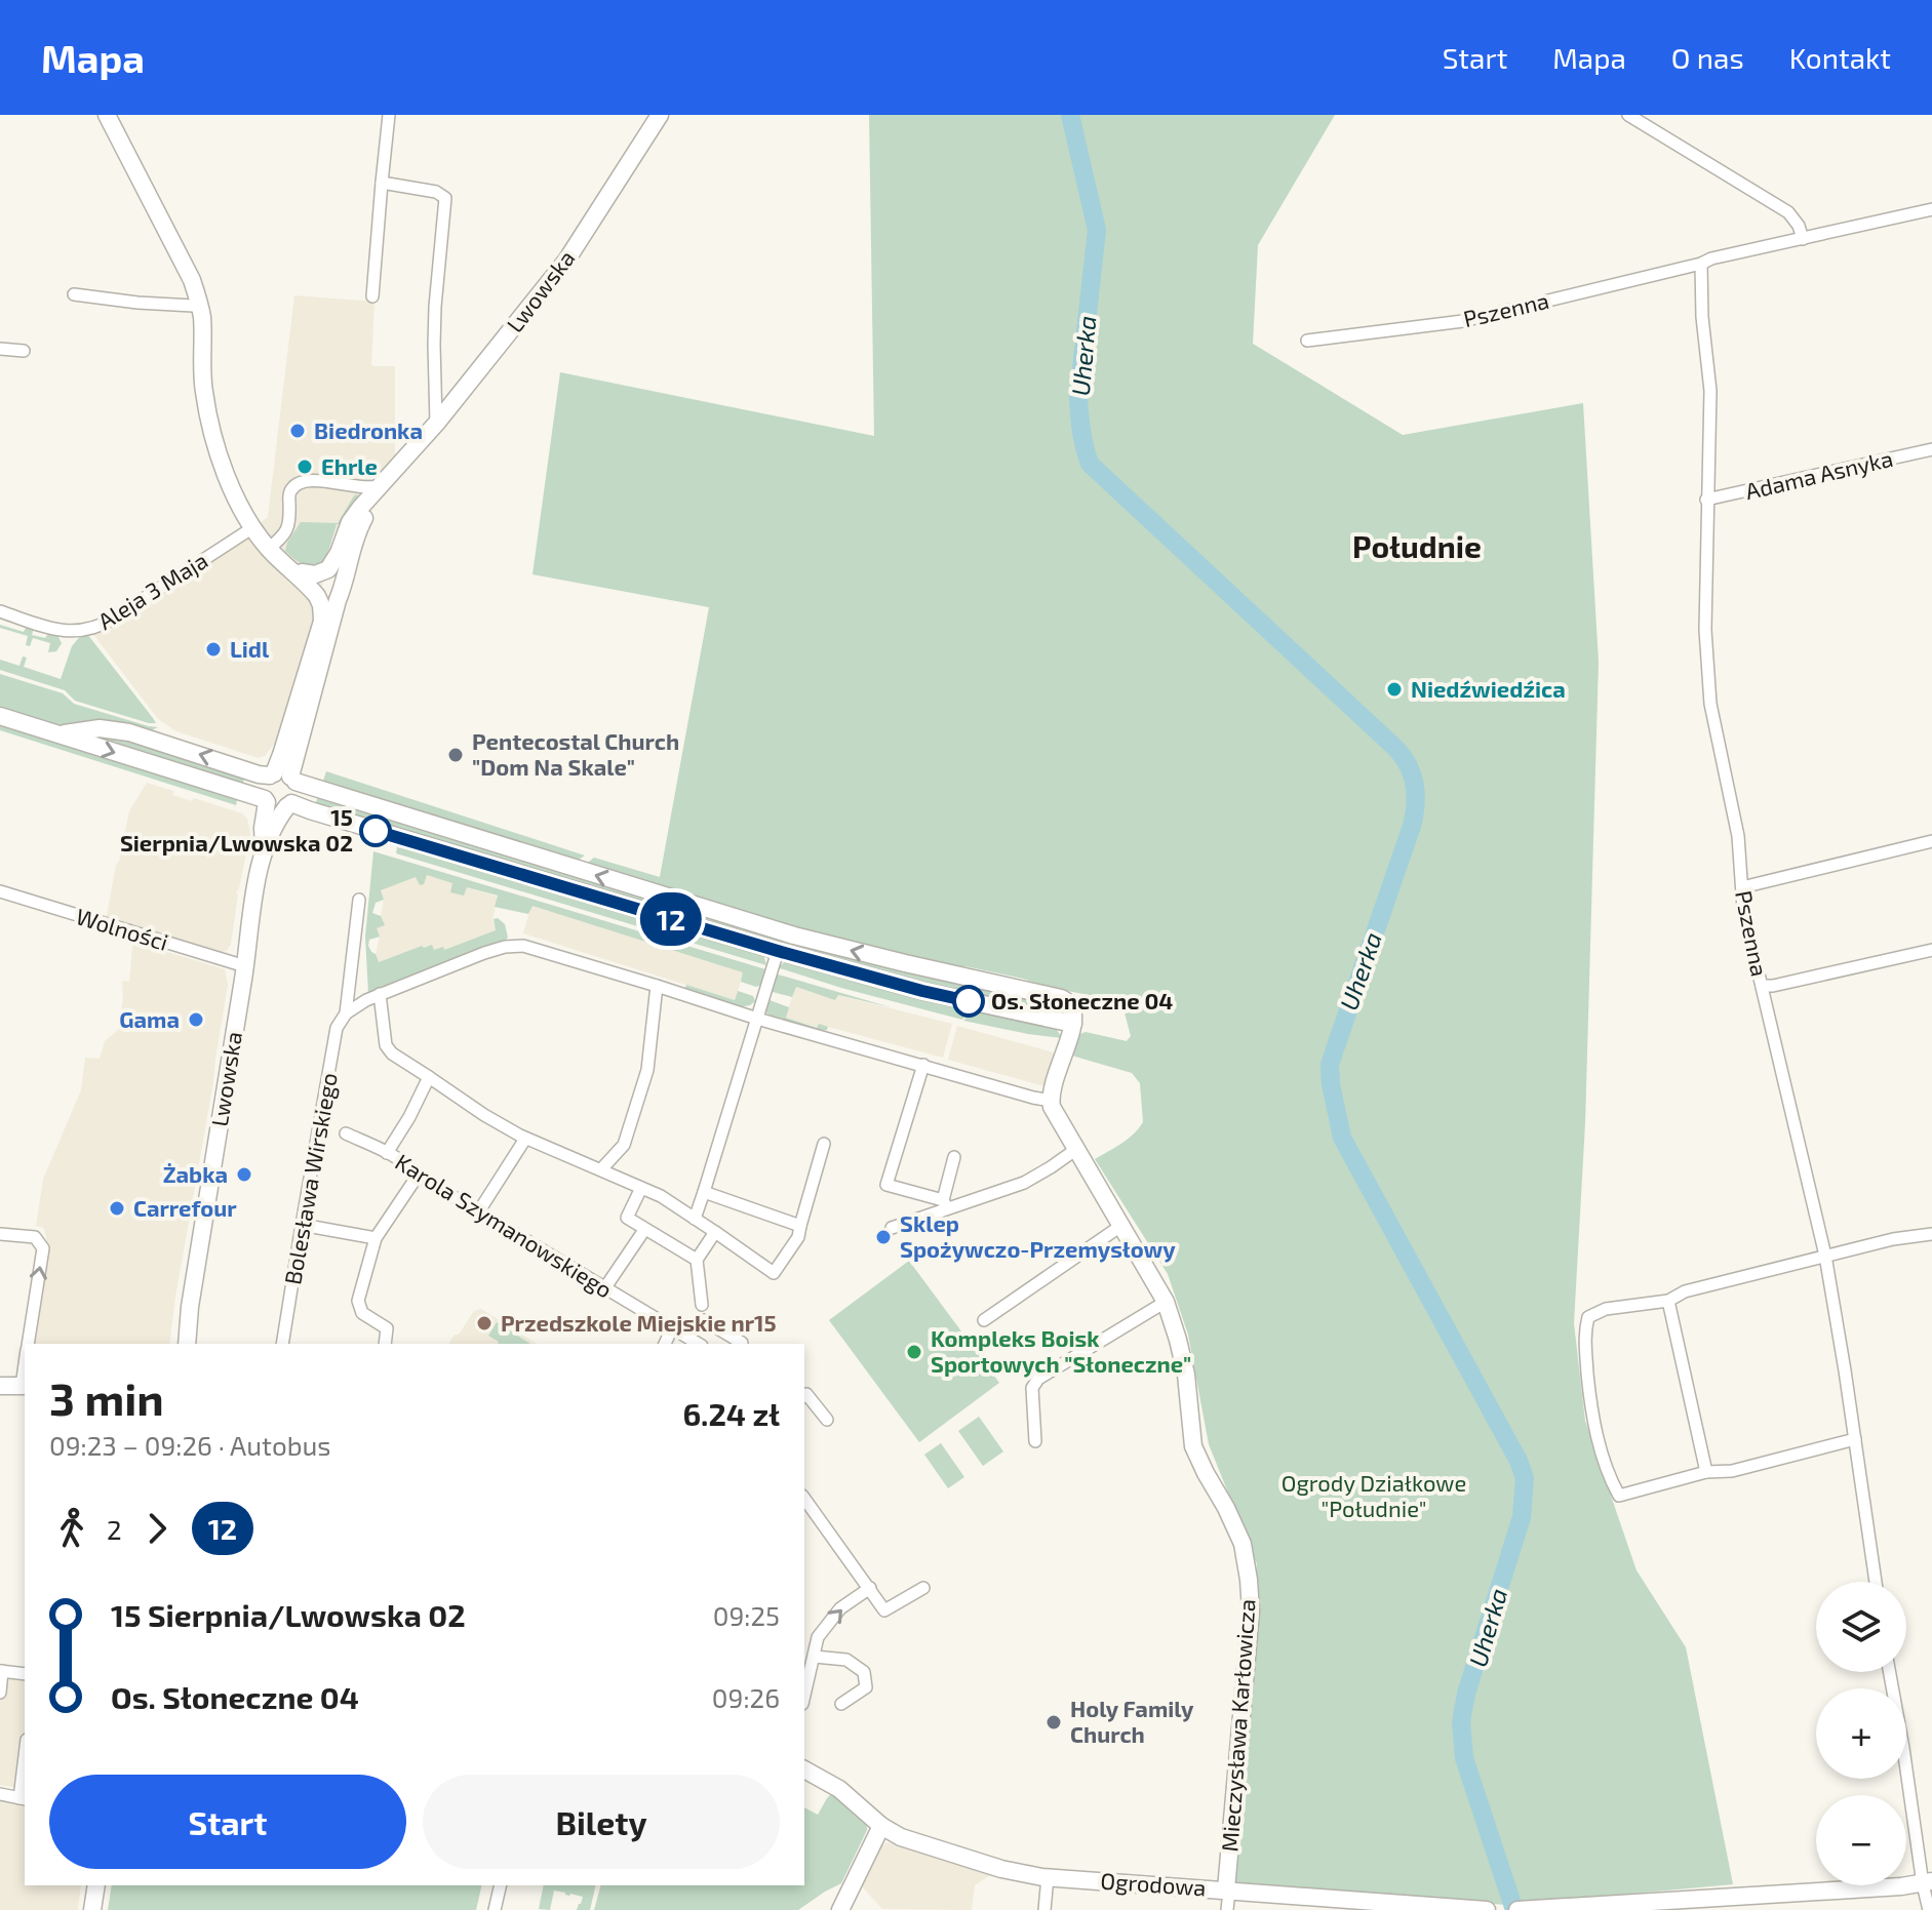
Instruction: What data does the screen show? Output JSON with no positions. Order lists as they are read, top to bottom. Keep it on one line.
{"streets":{"street":["Lwowska","Pszenna","Adama Asnyka","Aleja 3 Maja","Wolności","Bolesława Wirskiego","Karola Szymanowskiego","Mieczysława Karłowicza","Ogrodowa"]},"crossings":[["Lwowska","Wolności"],["Pszenna","Adama Asnyka"],["Mieczysława Karłowicza","Ogrodowa"]],"districts":["Południe"],"water":["Uherka"],"parks":["Ogrody Działkowe \"Południe\""],"places":["Biedronka","Ehrle","Lidl","Niedźwiedźica","Pentecostal Church \"Dom Na Skale\"","15 Sierpnia/Lwowska 02","Os. Słoneczne 04","Gama","Żabka","Carrefour","Sklep Spożywczo-Przemysłowy","Przedszkole Miejskie nr15","Kompleks Boisk Sportowych \"Słoneczne\"","Holy Family Church"],"lines":["bus line 12"],"page":{"header":"Mapa","nav":["Start","Mapa","O nas","Kontakt"],"on_map":"12","heading":["3 min","09:23 – 09:26 · Autobus","6.24 zł"],"legs":["2","12"],"list":[{"name":"15 Sierpnia/Lwowska 02","value":"09:25"},{"name":"Os. Słoneczne 04","value":"09:26"}],"map_buttons":["+","−"],"buttons":["Start","Bilety"]}}
